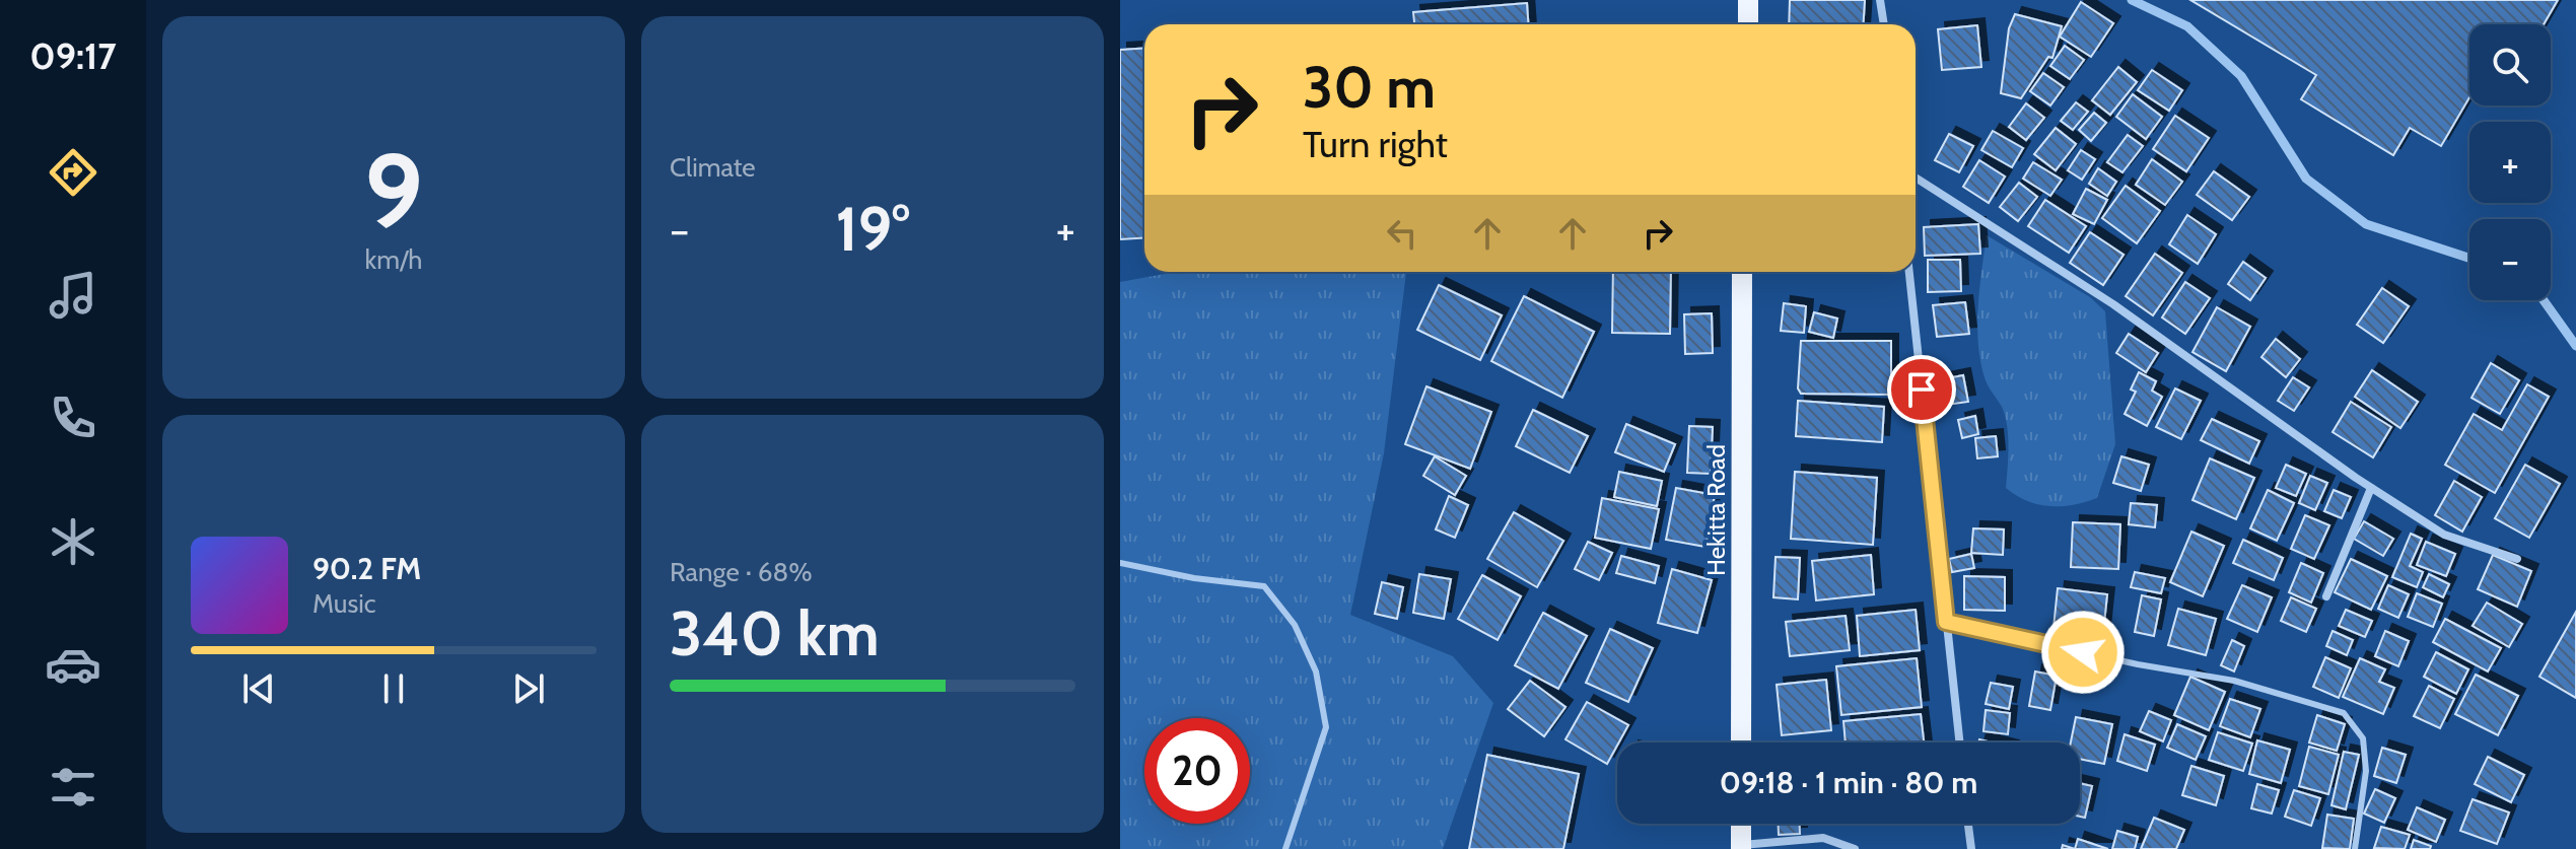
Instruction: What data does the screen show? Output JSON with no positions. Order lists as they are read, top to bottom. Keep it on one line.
{"streets":{"main road":["Hekitta Road"]},"page":{"tabs":"09:17","tile":[["9","km/h"],"Climate",["Range · 68%","340 km"]],"map_buttons":["+","−"],"turn":["30 m","Turn right"],"heat":["−","19°","+"],"song":["90.2 FM","Music"],"limit":"20","trip":"09:18 · 1 min · 80 m"}}
